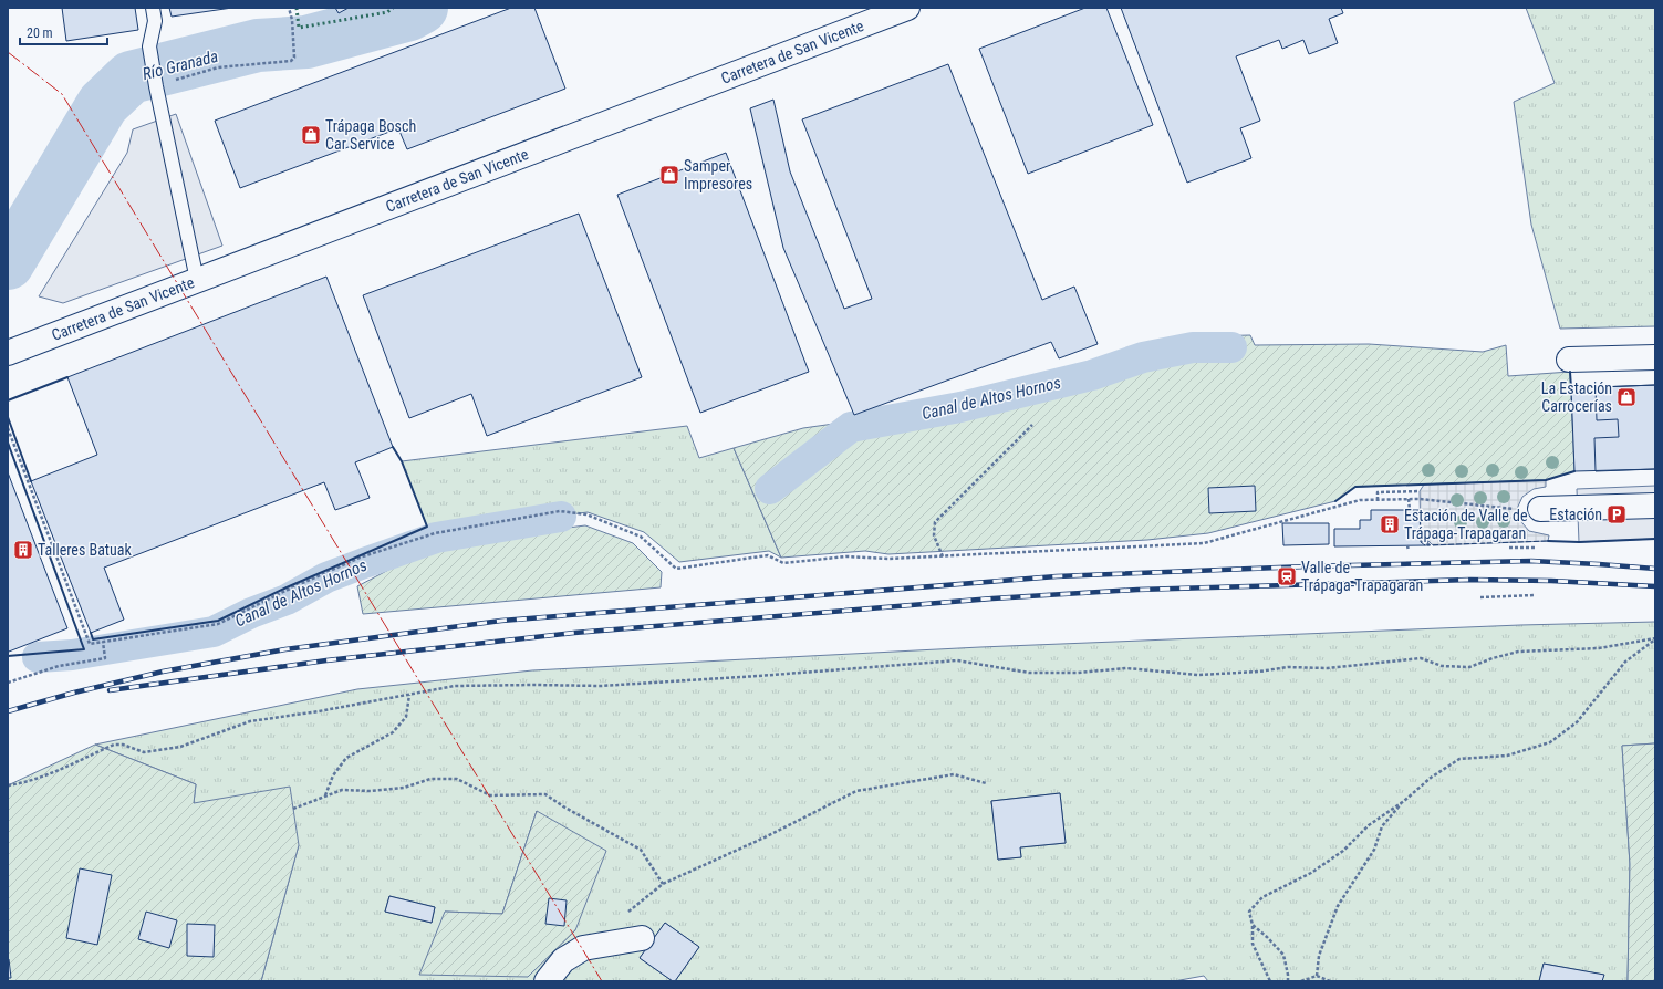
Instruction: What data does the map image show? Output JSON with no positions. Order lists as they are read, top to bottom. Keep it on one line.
{"streets":{"street":["Carretera de San Vicente"]},"water":["Río Granada","Canal de Altos Hornos"],"places":{"shop":["Trápaga Bosch Car Service","Samper Impresores","La Estación Carrocerías"],"parking":["Estación"],"building":["Estación de Valle de Trápaga-Trapagaran","Talleres Batuak"],"station":["Valle de Trápaga-Trapagaran"]},"scale_bar":"20 m"}
